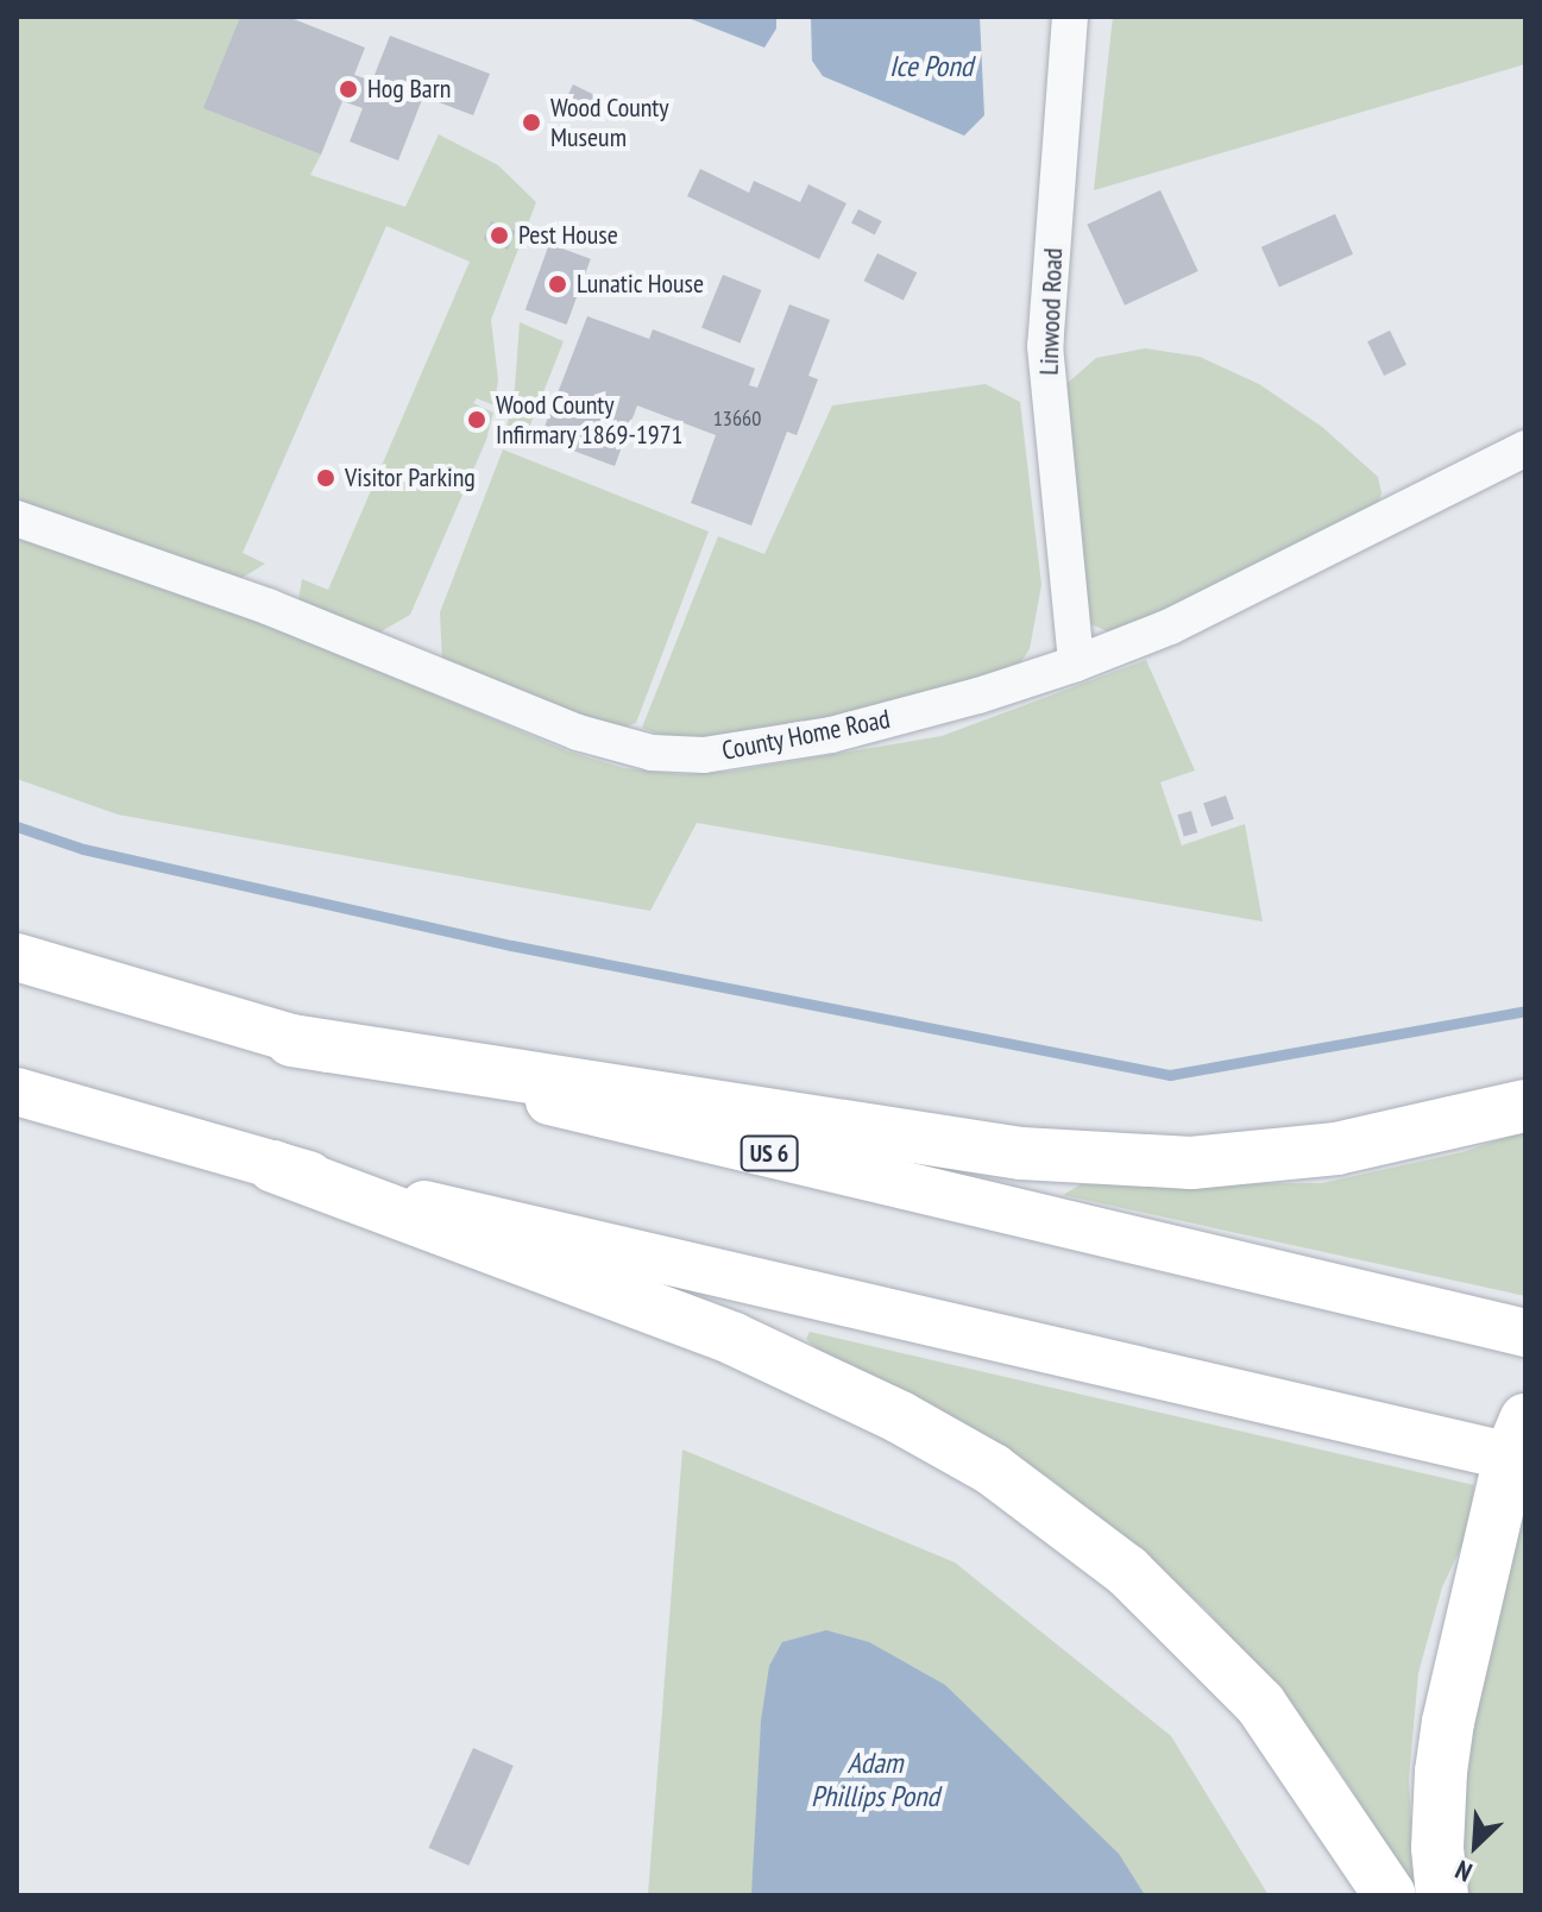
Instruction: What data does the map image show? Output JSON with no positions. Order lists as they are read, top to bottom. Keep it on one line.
{"streets":{"highway":["US 6"],"street":["Linwood Road","County Home Road"]},"crossings":[["Linwood Road","County Home Road"]],"water":["Ice Pond","Adam Phillips Pond"],"places":["Hog Barn","Wood County Museum","Pest House","Lunatic House","Wood County Infirmary 1869-1971","Visitor Parking"],"house_numbers":["13660"],"north":"bottom left"}
